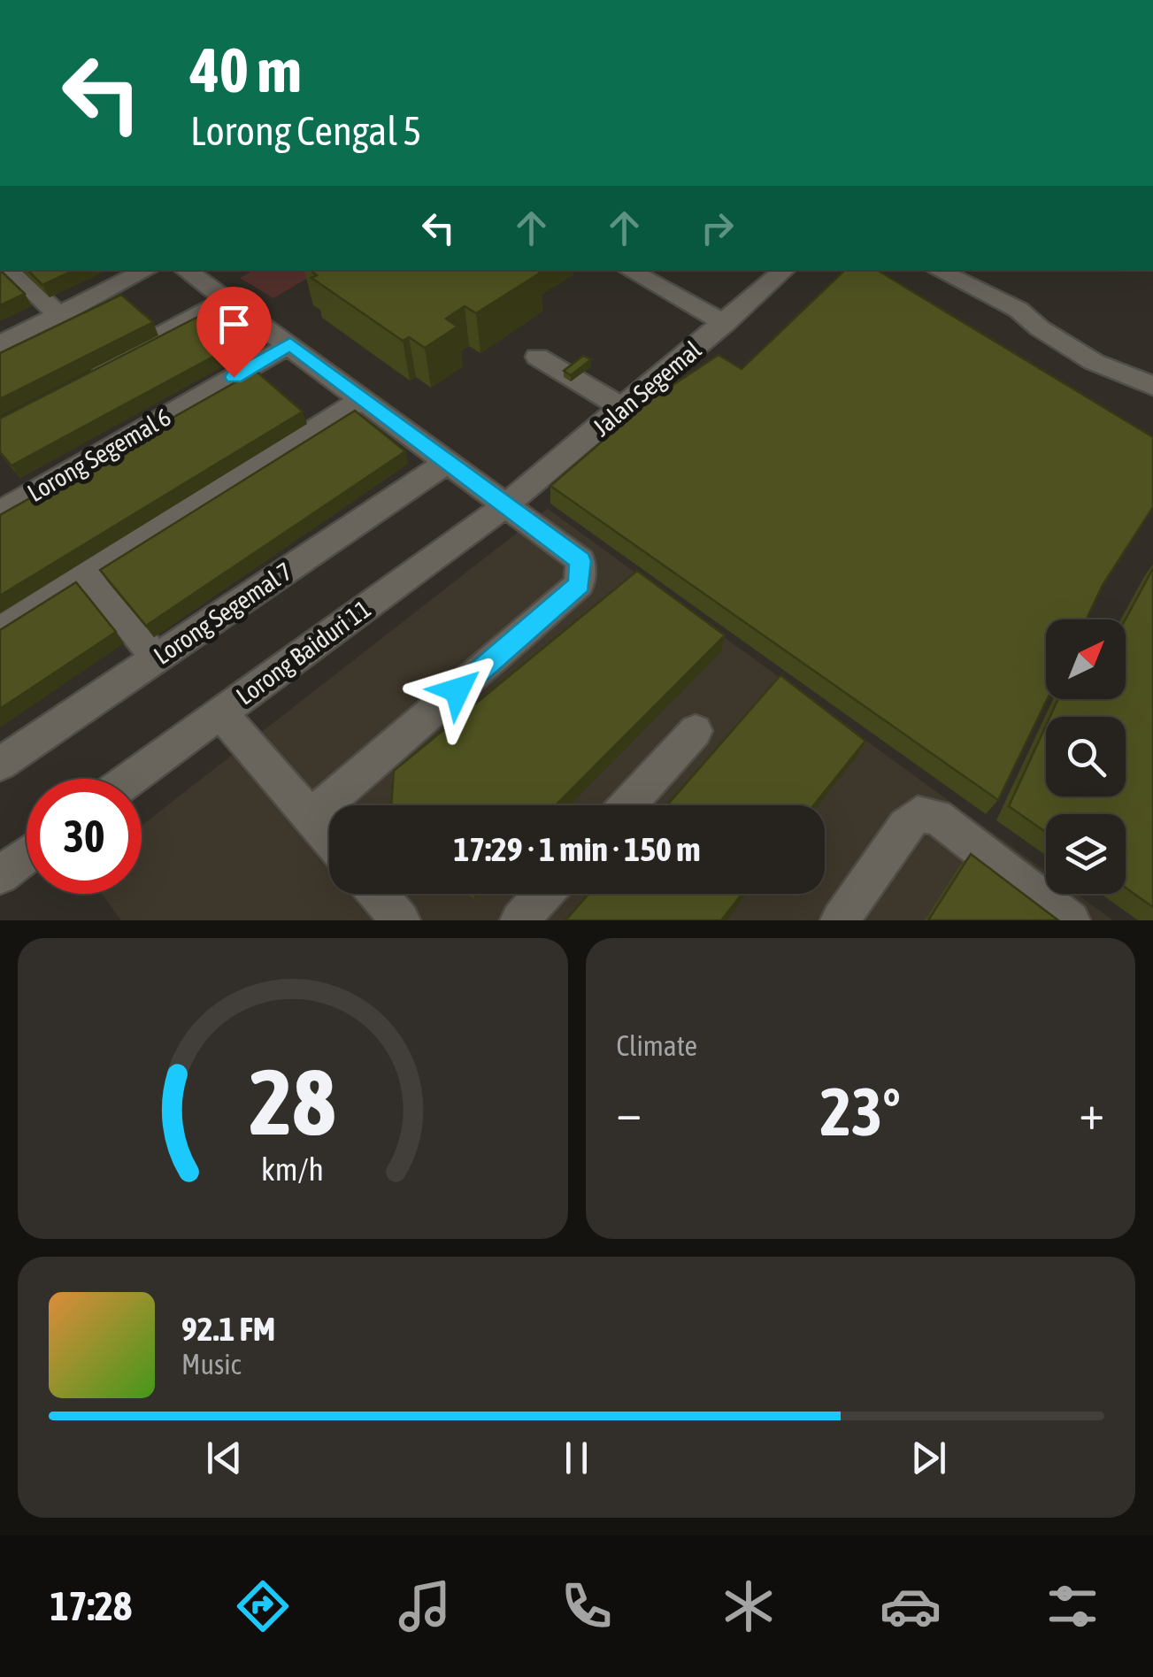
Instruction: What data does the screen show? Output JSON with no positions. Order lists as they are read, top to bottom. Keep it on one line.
{"streets":{"street":["Jalan Segemal","Lorong Segemal 6","Lorong Segemal 7","Lorong Baiduri 11"]},"crossings":[["Jalan Segemal","Lorong Baiduri 11"]],"north":"top right","page":{"turn":["40 m","Lorong Cengal 5"],"limit":"30","trip":"17:29 · 1 min · 150 m","tile":"Climate","heat":["−","23°","+"],"song":["92.1 FM","Music"],"tabs":"17:28","gauge":["28","km/h"]}}
